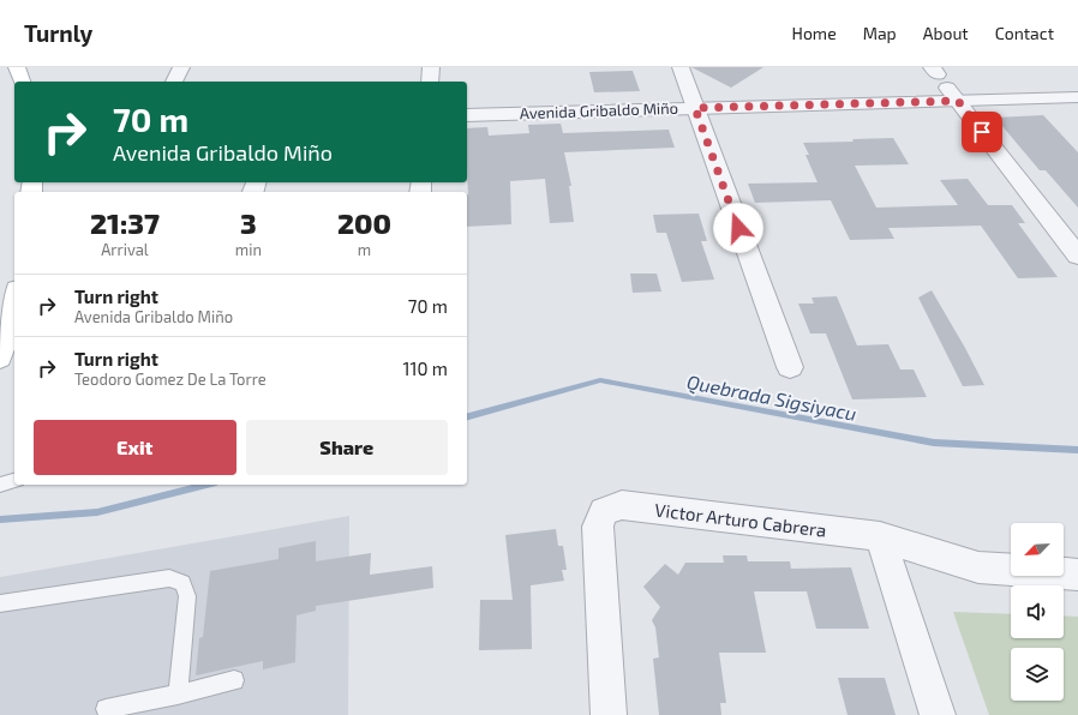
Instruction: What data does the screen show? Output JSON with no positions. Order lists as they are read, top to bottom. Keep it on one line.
{"streets":{"street":["Avenida Gribaldo Miño","Victor Arturo Cabrera"]},"water":["Quebrada Sigsiyacu"],"north":"bottom left","page":{"header":"Turnly","nav":["Home","Map","About","Contact"],"turn":["70 m","Avenida Gribaldo Miño"],"eta":["21:37","Arrival","3","min","200","m"],"list":[{"name":"Turn right","note":"Avenida Gribaldo Miño","value":"70 m"},{"name":"Turn right","note":"Teodoro Gomez De La Torre","value":"110 m"}],"buttons":["Exit","Share"]}}
